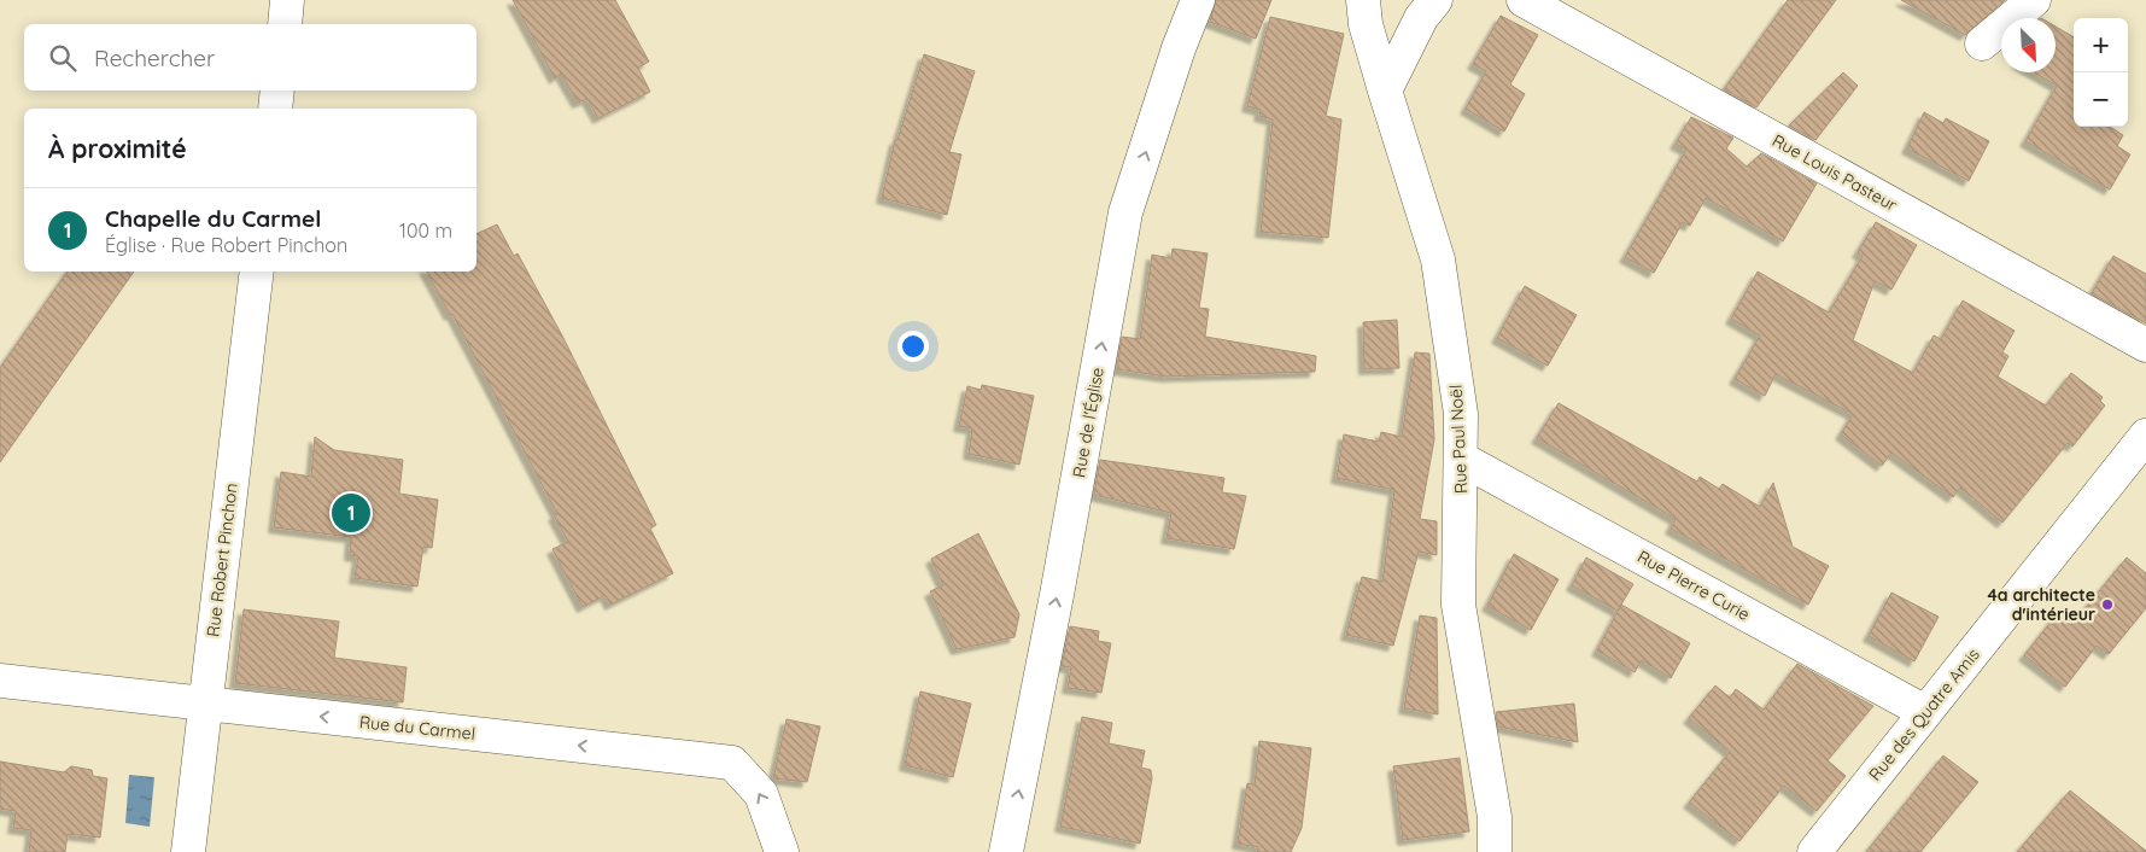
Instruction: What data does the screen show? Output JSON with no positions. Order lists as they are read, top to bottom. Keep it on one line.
{"streets":{"street":["Rue Louis Pasteur","Rue de l'Église","Rue Paul Noël","Rue Robert Pinchon","Rue Pierre Curie","Rue des Quatre Amis","Rue du Carmel"]},"crossings":[["Rue Paul Noël","Rue Pierre Curie"],["Rue Robert Pinchon","Rue du Carmel"],["Rue Pierre Curie","Rue des Quatre Amis"]],"one_way":["Rue de l'Église","Rue du Carmel"],"places":["4a architecte d'intérieur"],"north":"bottom right","page":{"map_buttons":["+","−"],"search":"Rechercher","heading":"À proximité","list":[{"mark":"1","name":"Chapelle du Carmel","note":"Église · Rue Robert Pinchon","value":"100 m"}],"pins":"1"}}
